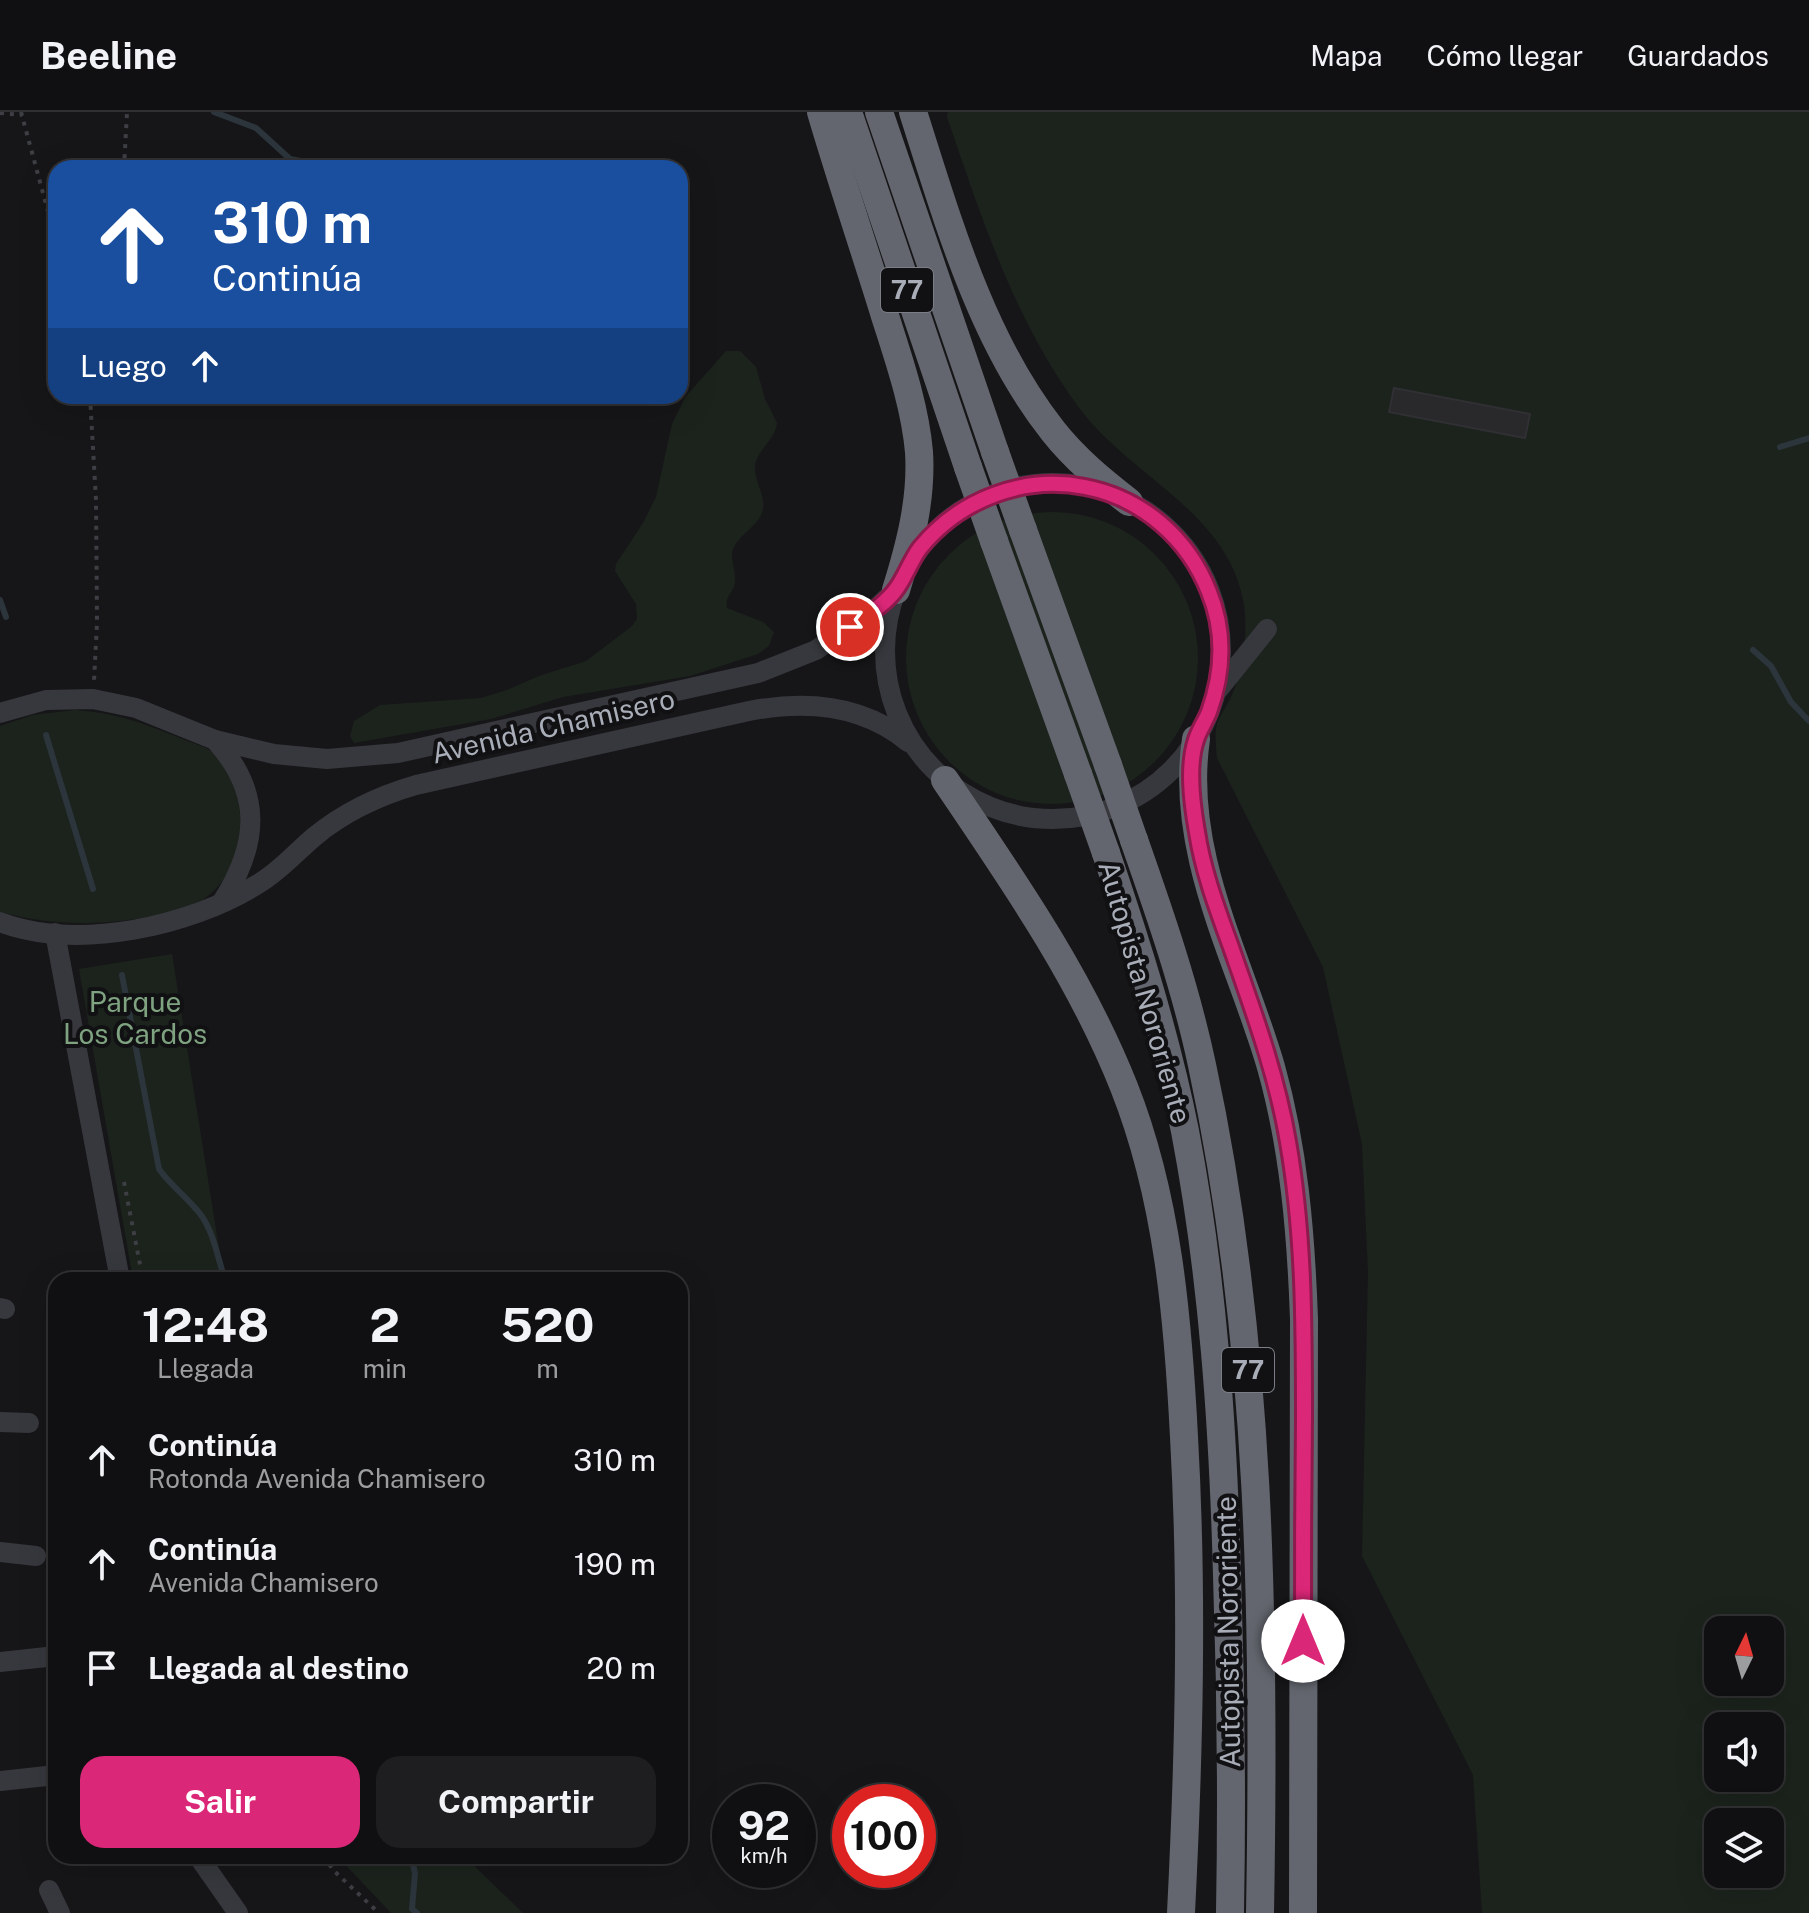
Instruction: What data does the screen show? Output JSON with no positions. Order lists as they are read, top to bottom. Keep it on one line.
{"streets":{"highway":["77","Autopista Nororiente"],"street":["Avenida Chamisero"]},"parks":["Parque Los Cardos"],"north":"top","page":{"header":"Beeline","nav":["Mapa","Cómo llegar","Guardados"],"turn":["310 m","Continúa"],"then":"Luego","eta":["12:48","Llegada","2","min","520","m"],"list":[{"name":"Continúa","note":"Rotonda Avenida Chamisero","value":"310 m"},{"name":"Continúa","note":"Avenida Chamisero","value":"190 m"},{"name":"Llegada al destino","value":"20 m"}],"buttons":["Salir","Compartir"],"speed":"92 km/h","limit":"100"}}
